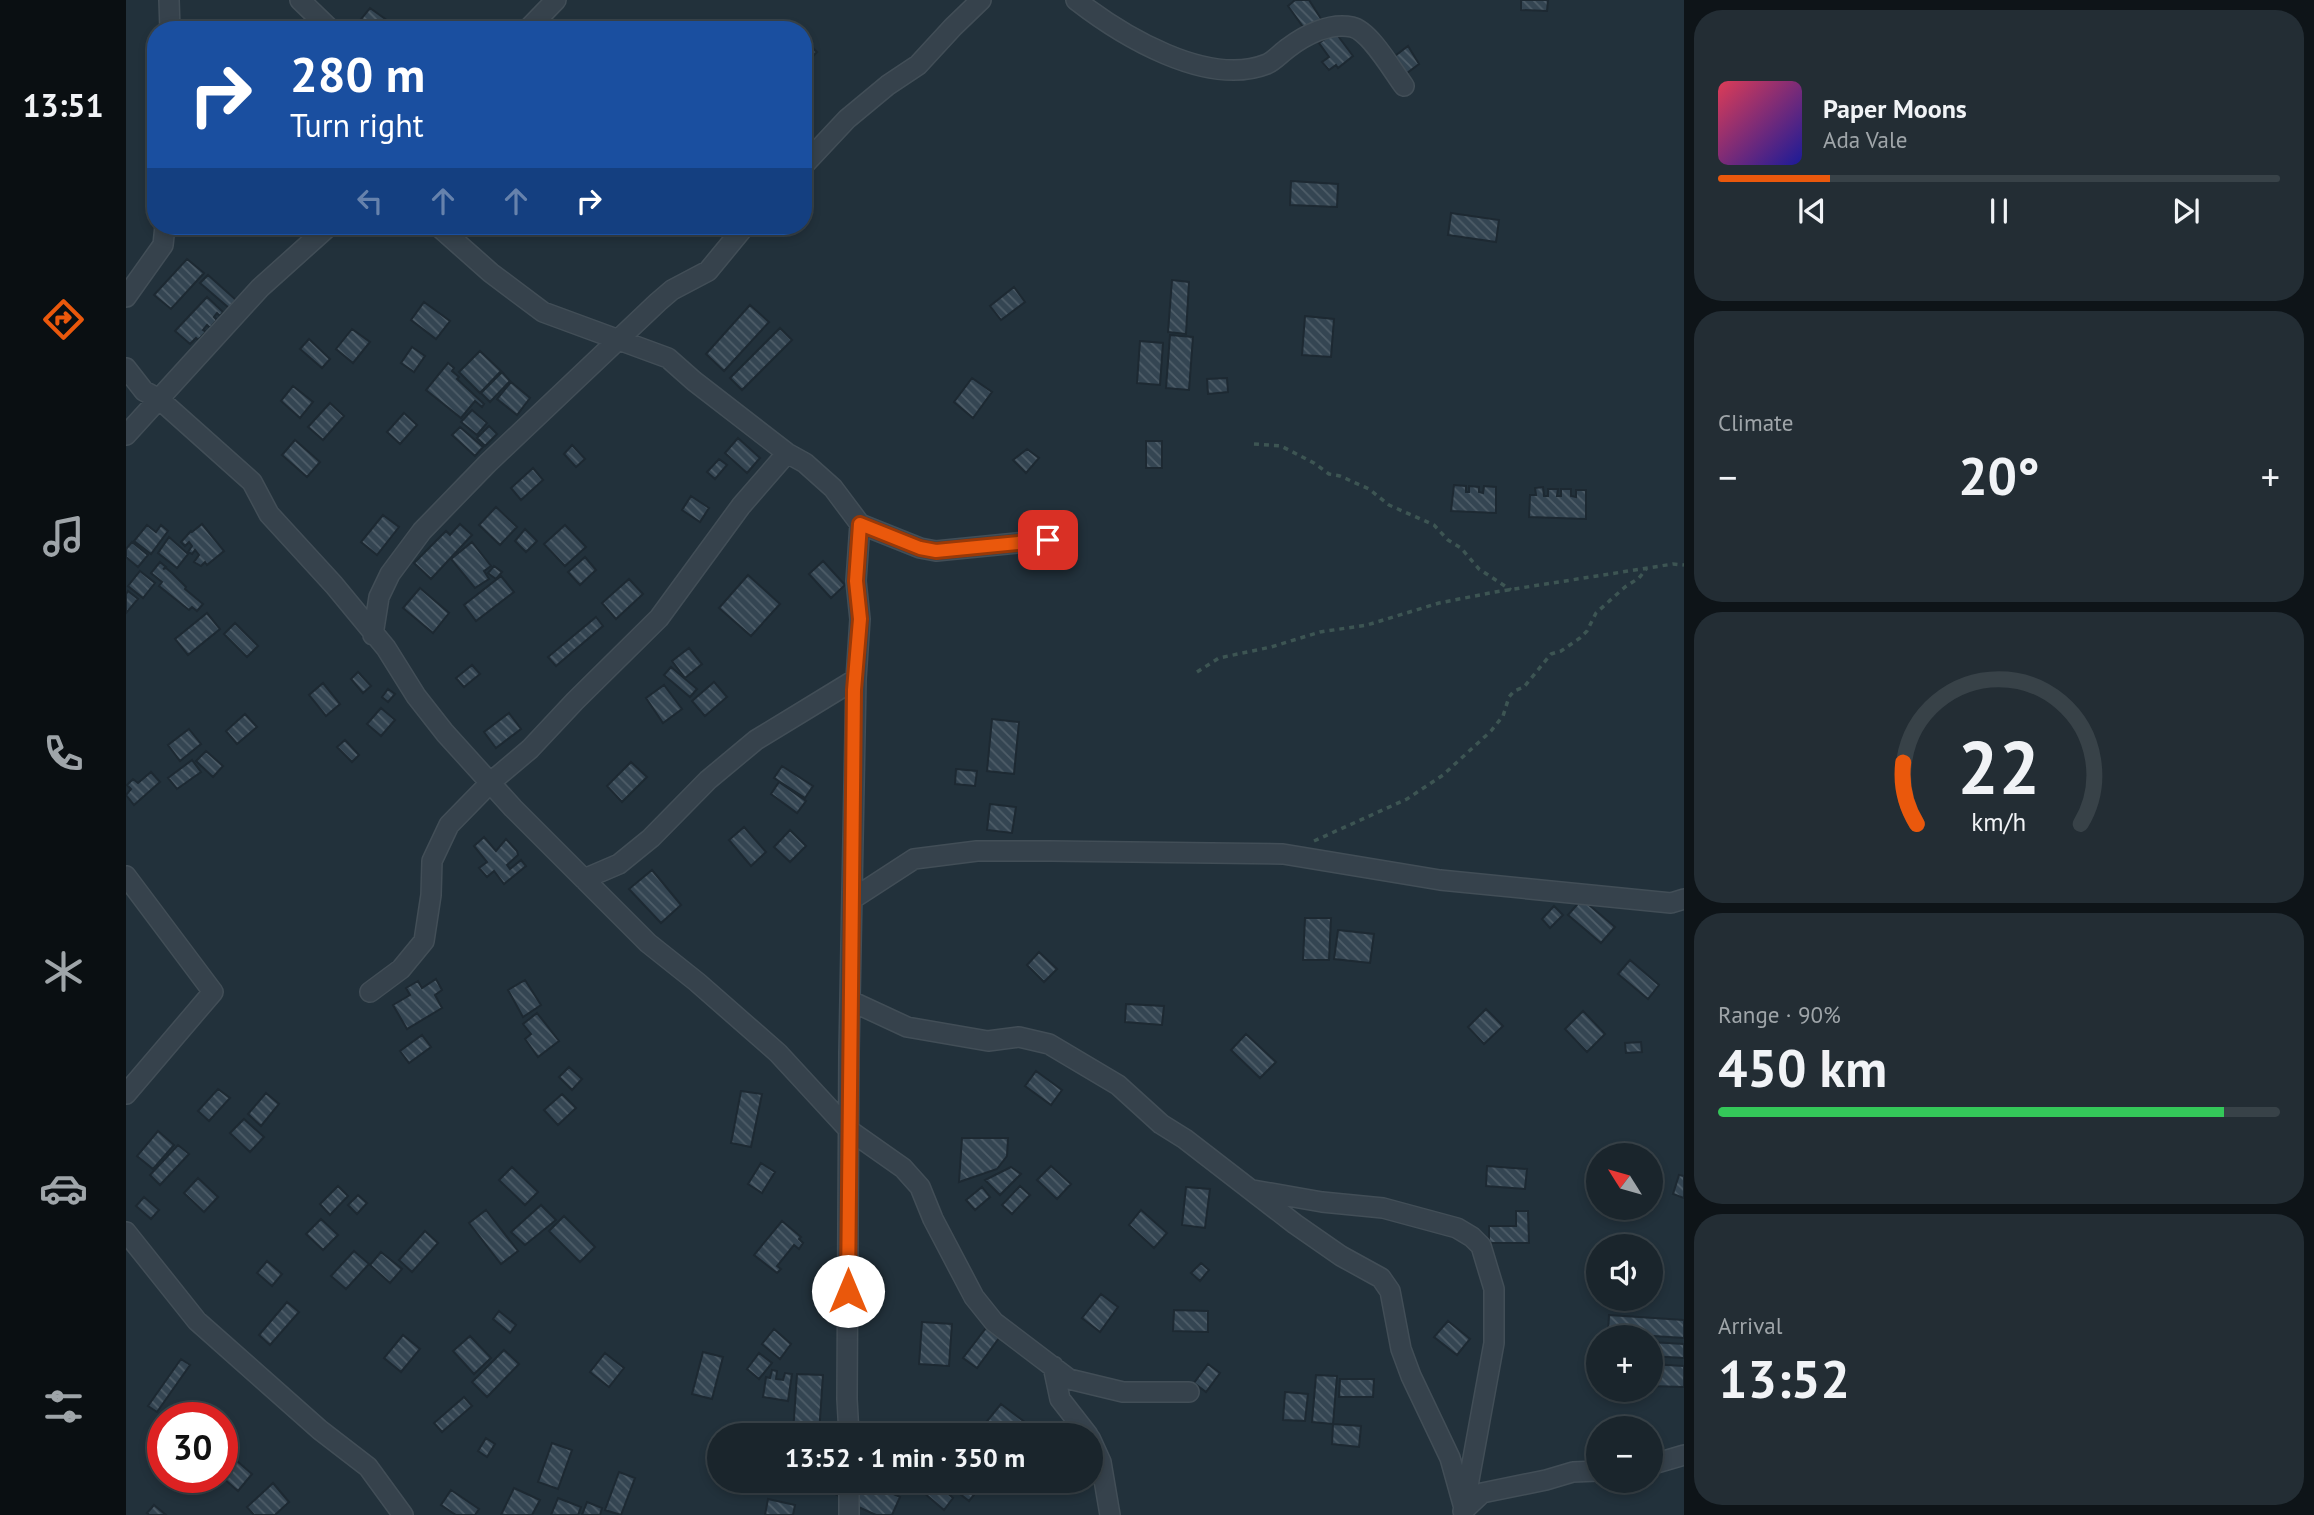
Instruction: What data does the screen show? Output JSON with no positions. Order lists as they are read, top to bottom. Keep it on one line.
{"north":"top left","page":{"tabs":"13:51","turn":["280 m","Turn right"],"song":["Paper Moons","Ada Vale"],"tile":["Climate",["Range · 90%","450 km"],["Arrival","13:52"]],"heat":["−","20°","+"],"map_buttons":["+","−"],"limit":"30","trip":"13:52 · 1 min · 350 m","gauge":["22","km/h"]}}
